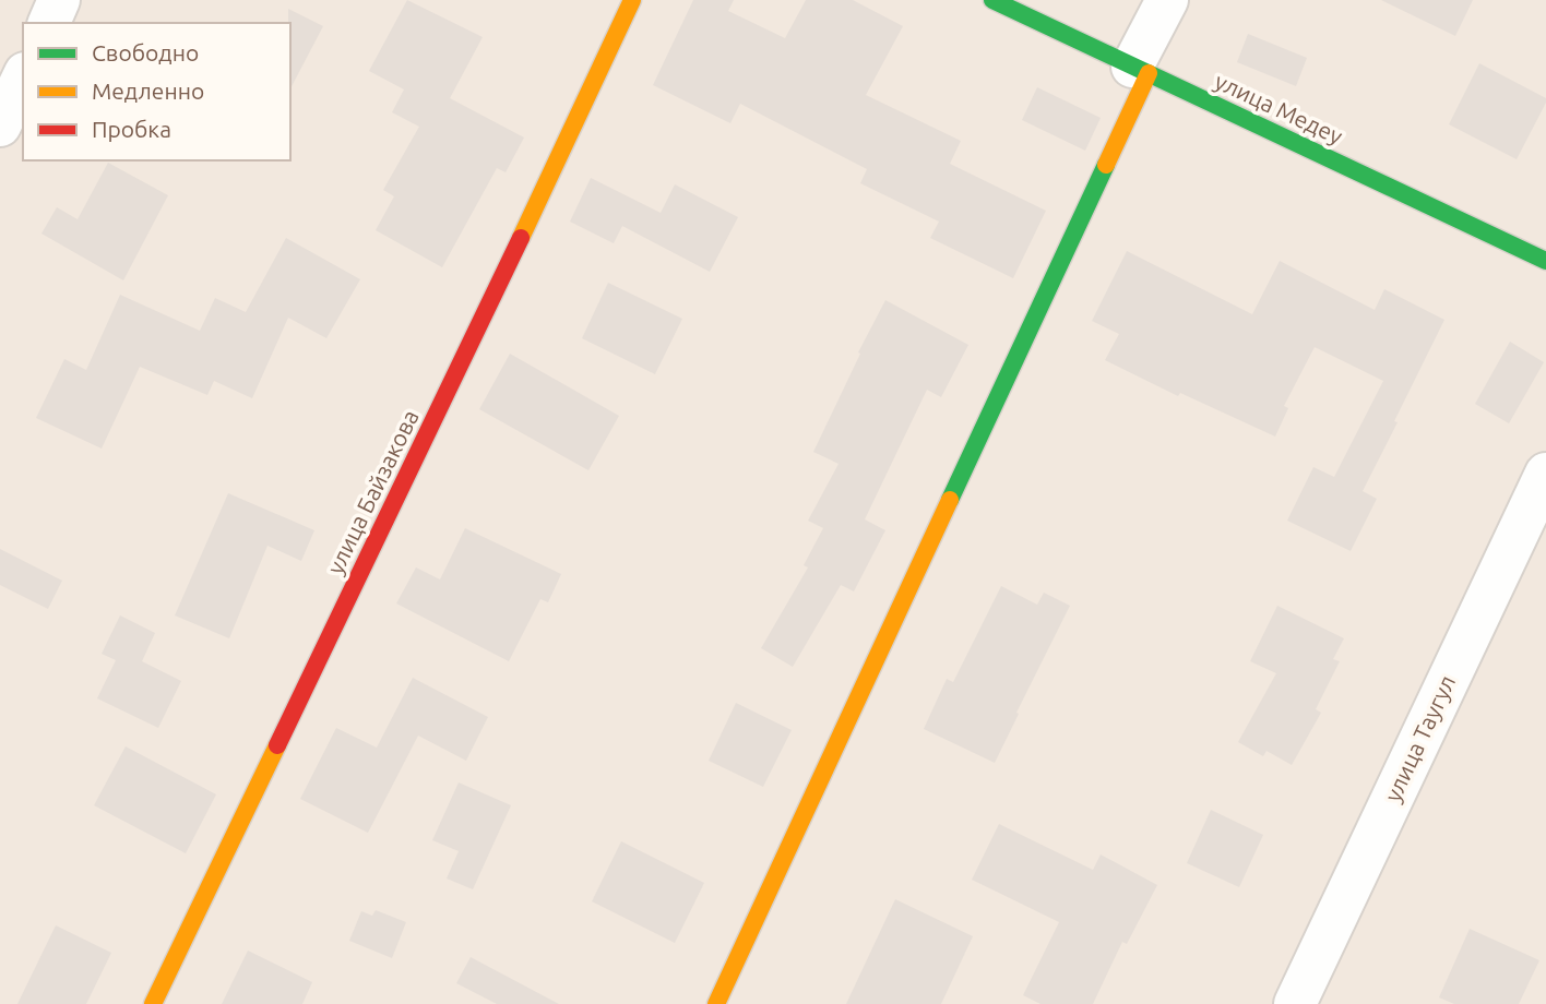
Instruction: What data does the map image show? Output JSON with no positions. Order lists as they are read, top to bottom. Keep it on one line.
{"streets":{"street":["улица Медеу","улица Байзакова","улица Таугул"]},"legend":["Свободно","Медленно","Пробка"]}
